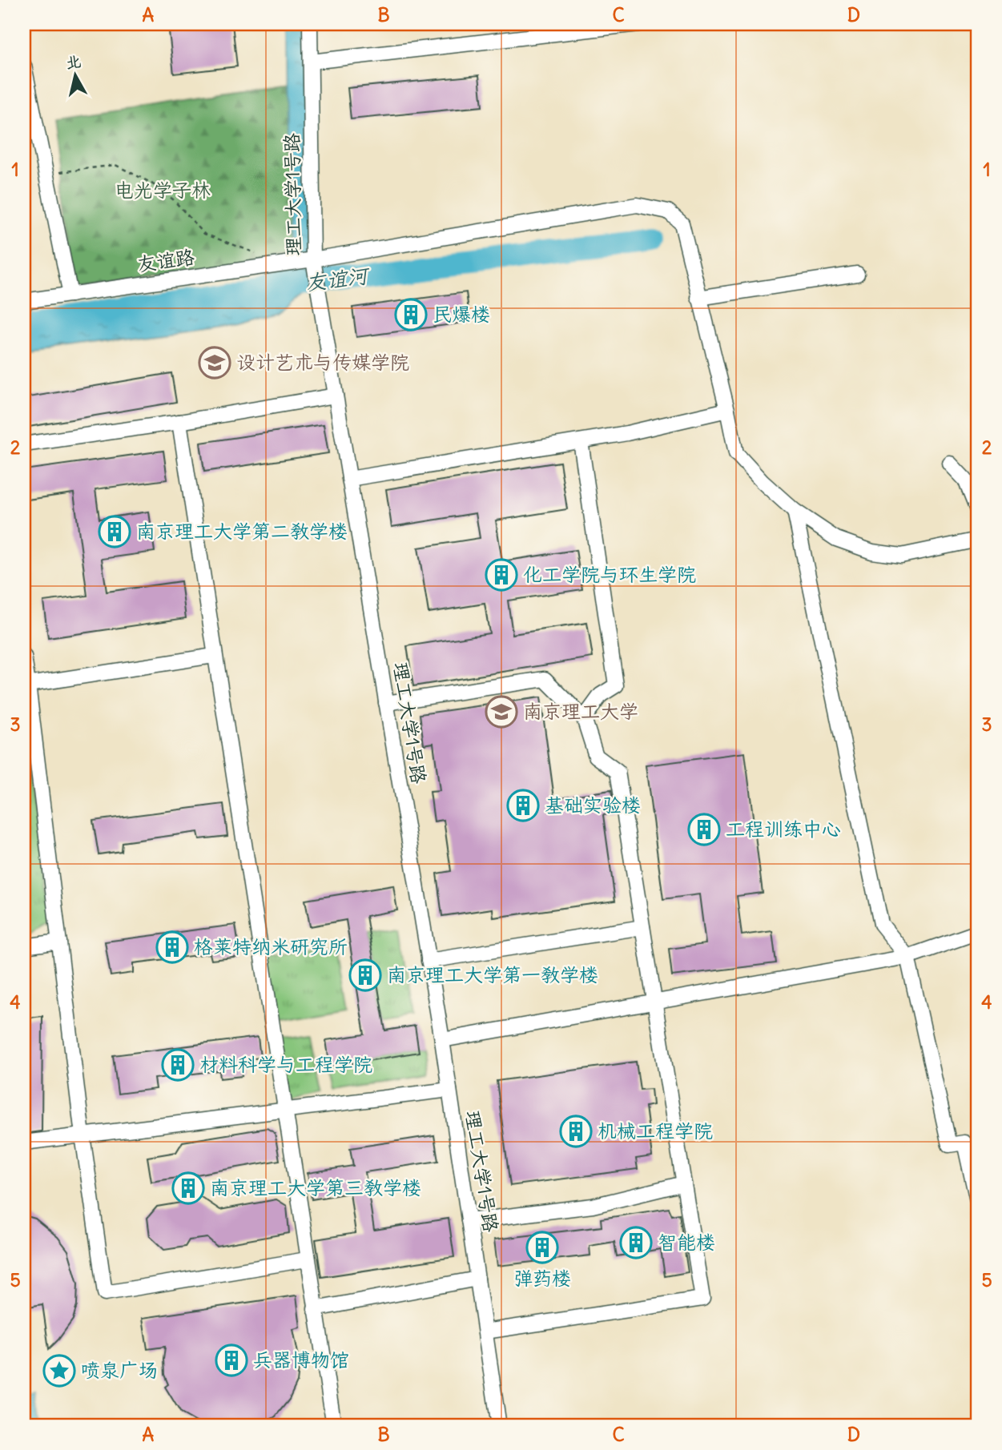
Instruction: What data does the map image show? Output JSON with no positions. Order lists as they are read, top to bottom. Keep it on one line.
{"streets":{"street":["理工大学1号路","友谊路"]},"crossings":[["理工大学1号路","友谊路"]],"water":["友谊河"],"parks":["电光学子林"],"places":{"building":["民爆楼","南京理工大学第二教学楼","化工学院与环生学院","基础实验楼","工程训练中心","格莱特纳米研究所","南京理工大学第一教学楼","材料科学与工程学院","机械工程学院","南京理工大学第三教学楼","智能楼","弹药楼","兵器博物馆"],"school or university":["设计艺术与传媒学院","南京理工大学"],"place":["喷泉广场"]},"north":"top","grid":{"columns":["A","B","C","D"],"rows":["1","2","3","4","5"]}}
